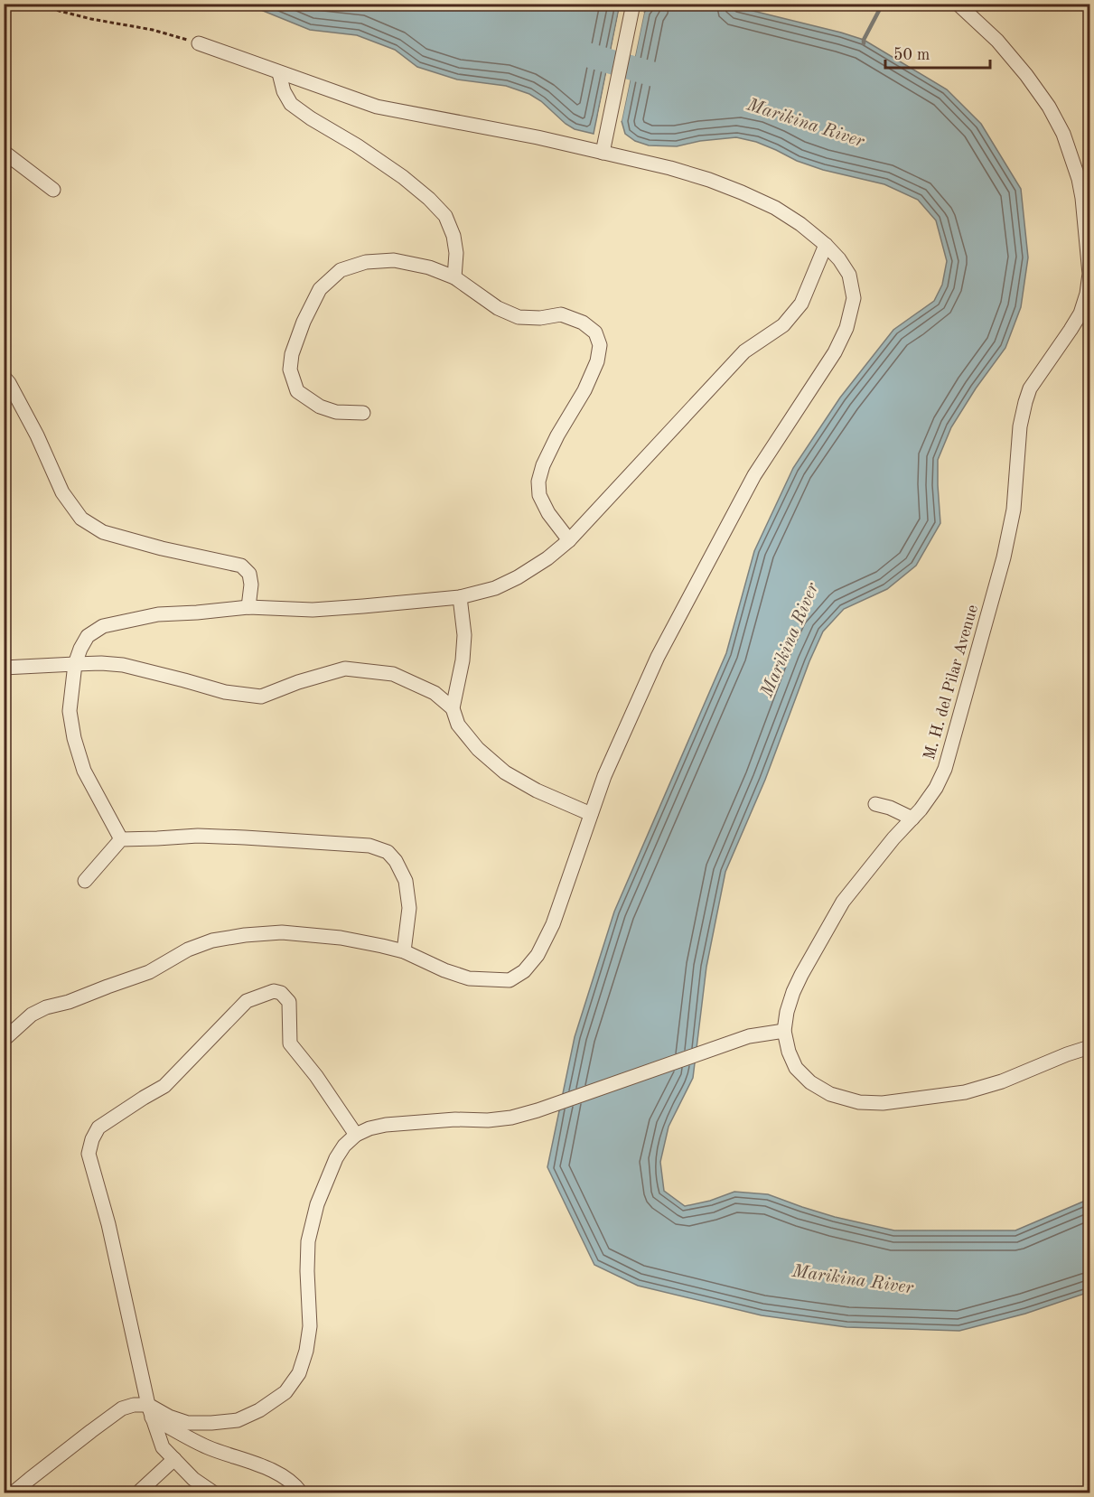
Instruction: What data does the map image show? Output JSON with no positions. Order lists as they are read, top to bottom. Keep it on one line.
{"streets":{"street":["M. H. del Pilar Avenue"]},"water":["Marikina River"],"scale_bar":"50 m"}
